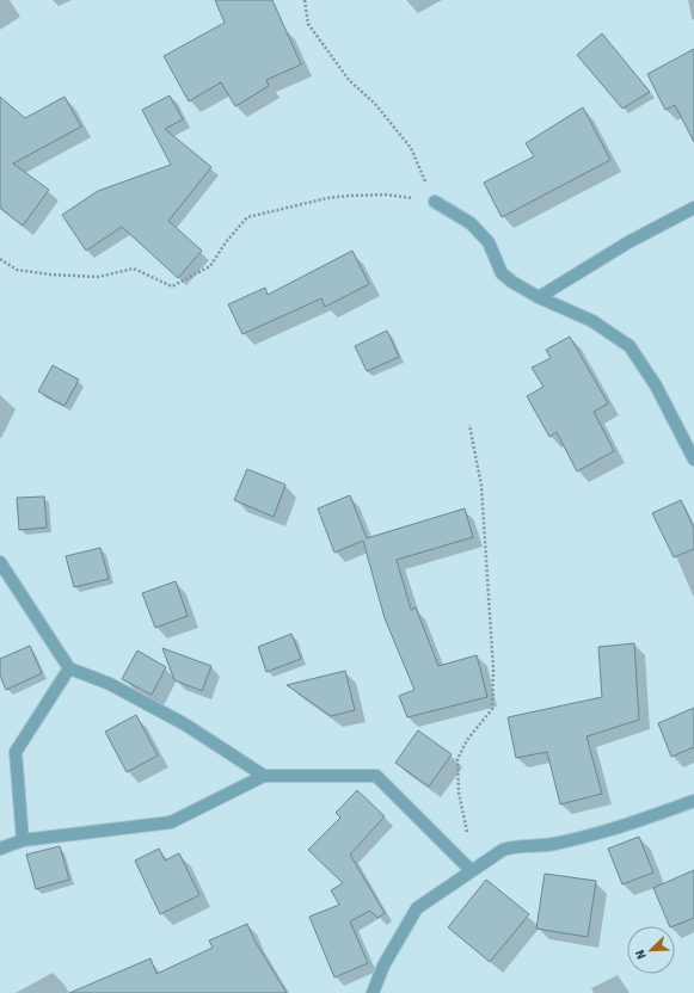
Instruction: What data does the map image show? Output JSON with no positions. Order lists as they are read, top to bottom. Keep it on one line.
{"north":"bottom left"}
